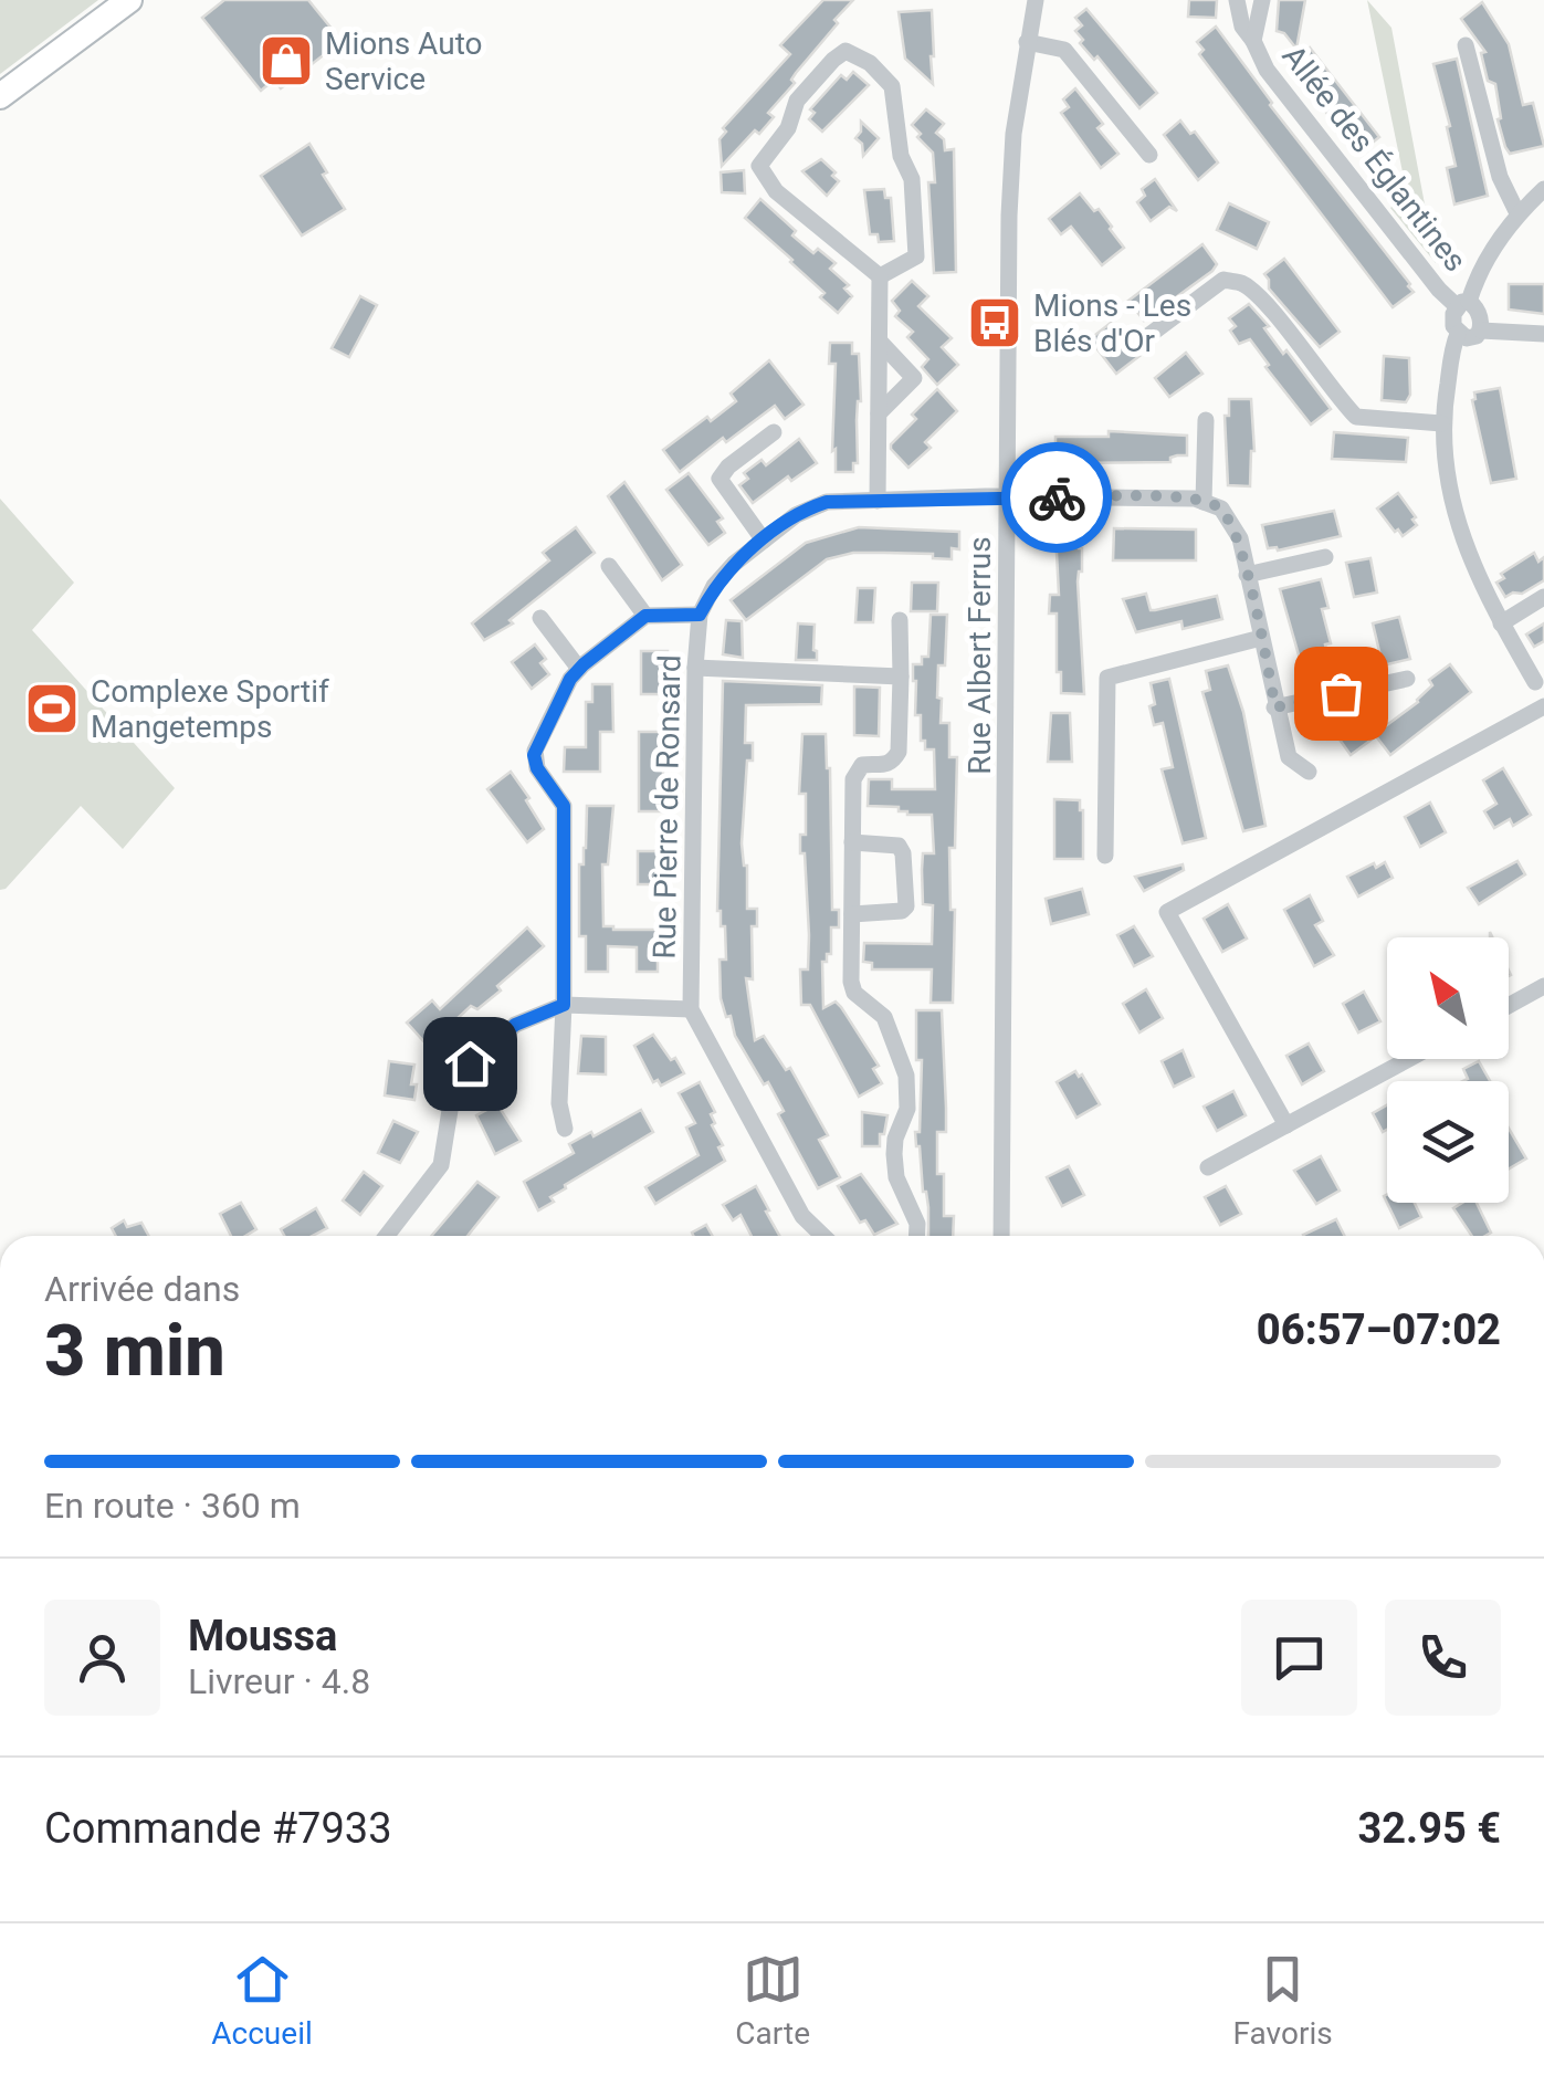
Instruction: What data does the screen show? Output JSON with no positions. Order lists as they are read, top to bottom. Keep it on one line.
{"streets":{"street":["Allée des Églantines","Rue Albert Ferrus","Rue Pierre de Ronsard"]},"crossings":[["Rue Albert Ferrus","Rue Pierre de Ronsard"]],"places":{"shop":["Mions Auto Service"],"bus stop":["Mions - Les Blés d'Or"],"sports":["Complexe Sportif Mangetemps"]},"north":"top left","page":{"heading":["3 min","Arrivée dans","06:57–07:02"],"panel":["Moussa","Livreur · 4.8","Commande #7933","32.95 €"],"bar":"En route · 360 m","tabs":["Accueil","Carte","Favoris"]}}
